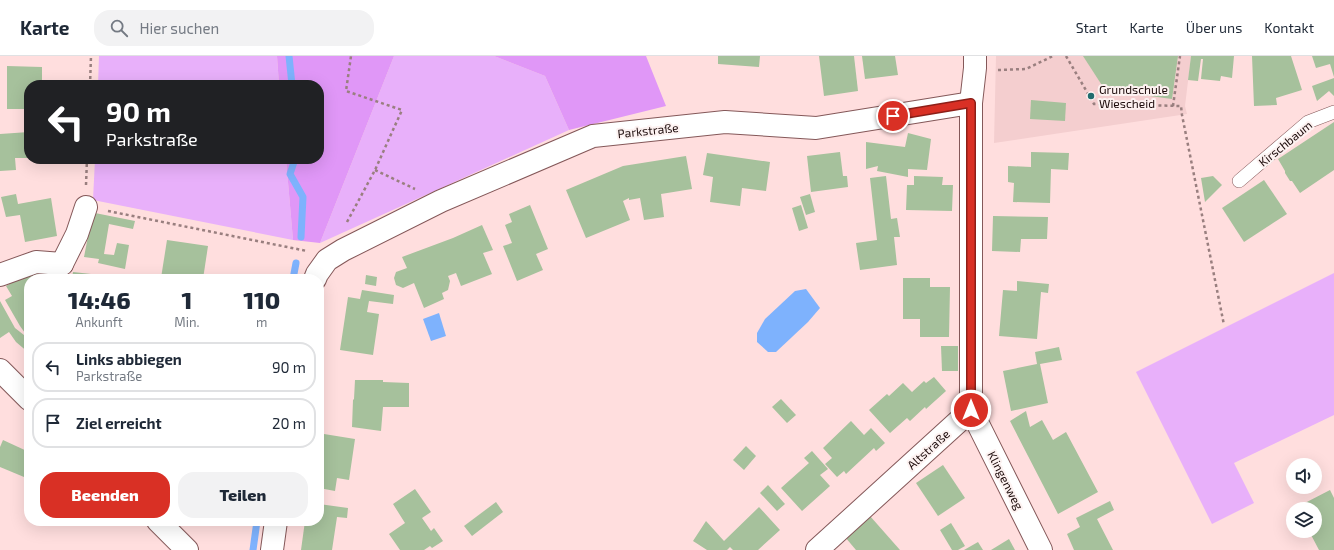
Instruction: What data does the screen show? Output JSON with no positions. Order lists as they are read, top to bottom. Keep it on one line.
{"streets":{"street":["Parkstraße","Altstraße","Klingenweg"],"lane":["Kirschbaum"]},"crossings":[["Altstraße","Klingenweg"]],"places":["Grundschule Wiescheid"],"page":{"header":"Karte","search":"Hier suchen","nav":["Start","Karte","Über uns","Kontakt"],"turn":["90 m","Parkstraße"],"eta":["14:46","Ankunft","1","Min.","110","m"],"list":[{"name":"Links abbiegen","note":"Parkstraße","value":"90 m"},{"name":"Ziel erreicht","value":"20 m"}],"buttons":["Beenden","Teilen"]}}
